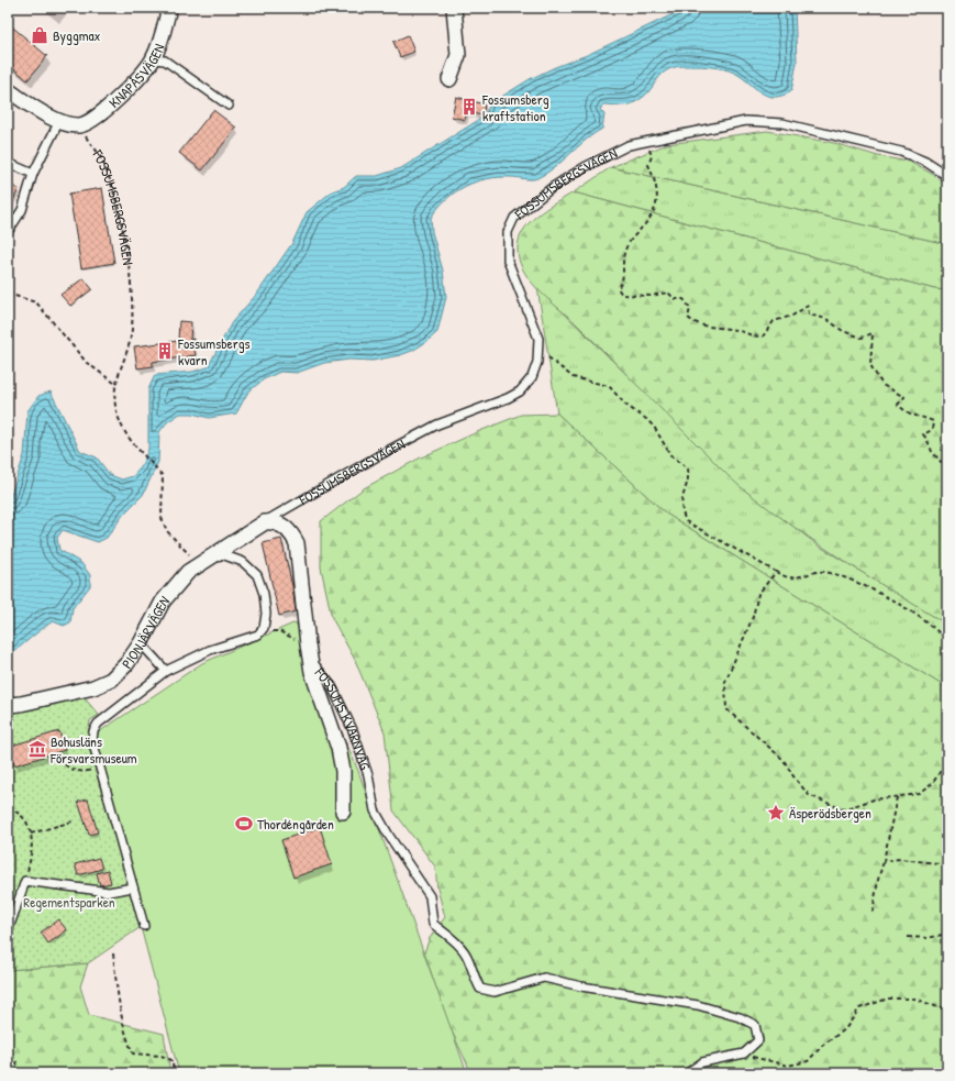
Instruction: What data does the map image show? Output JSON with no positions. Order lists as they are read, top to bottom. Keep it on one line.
{"streets":{"street":["KNAPÅSVÄGEN","PIONJÄRVÄGEN","FOSSUMS KVARNVÄG"],"lane":["FOSSUMSBERGSVÄGEN"]},"crossings":[["KNAPÅSVÄGEN","FOSSUMSBERGSVÄGEN"],["FOSSUMSBERGSVÄGEN","PIONJÄRVÄGEN"],["FOSSUMSBERGSVÄGEN","FOSSUMS KVARNVÄG"],["PIONJÄRVÄGEN","FOSSUMS KVARNVÄG"]],"parks":["Regementsparken"],"places":{"shop":["Byggmax"],"building":["Fossumsberg kraftstation","Fossumsbergs kvarn"],"museum":["Bohusläns Försvarsmuseum"],"place":["Äsperödsbergen"],"sports":["Thordéngården"]}}
